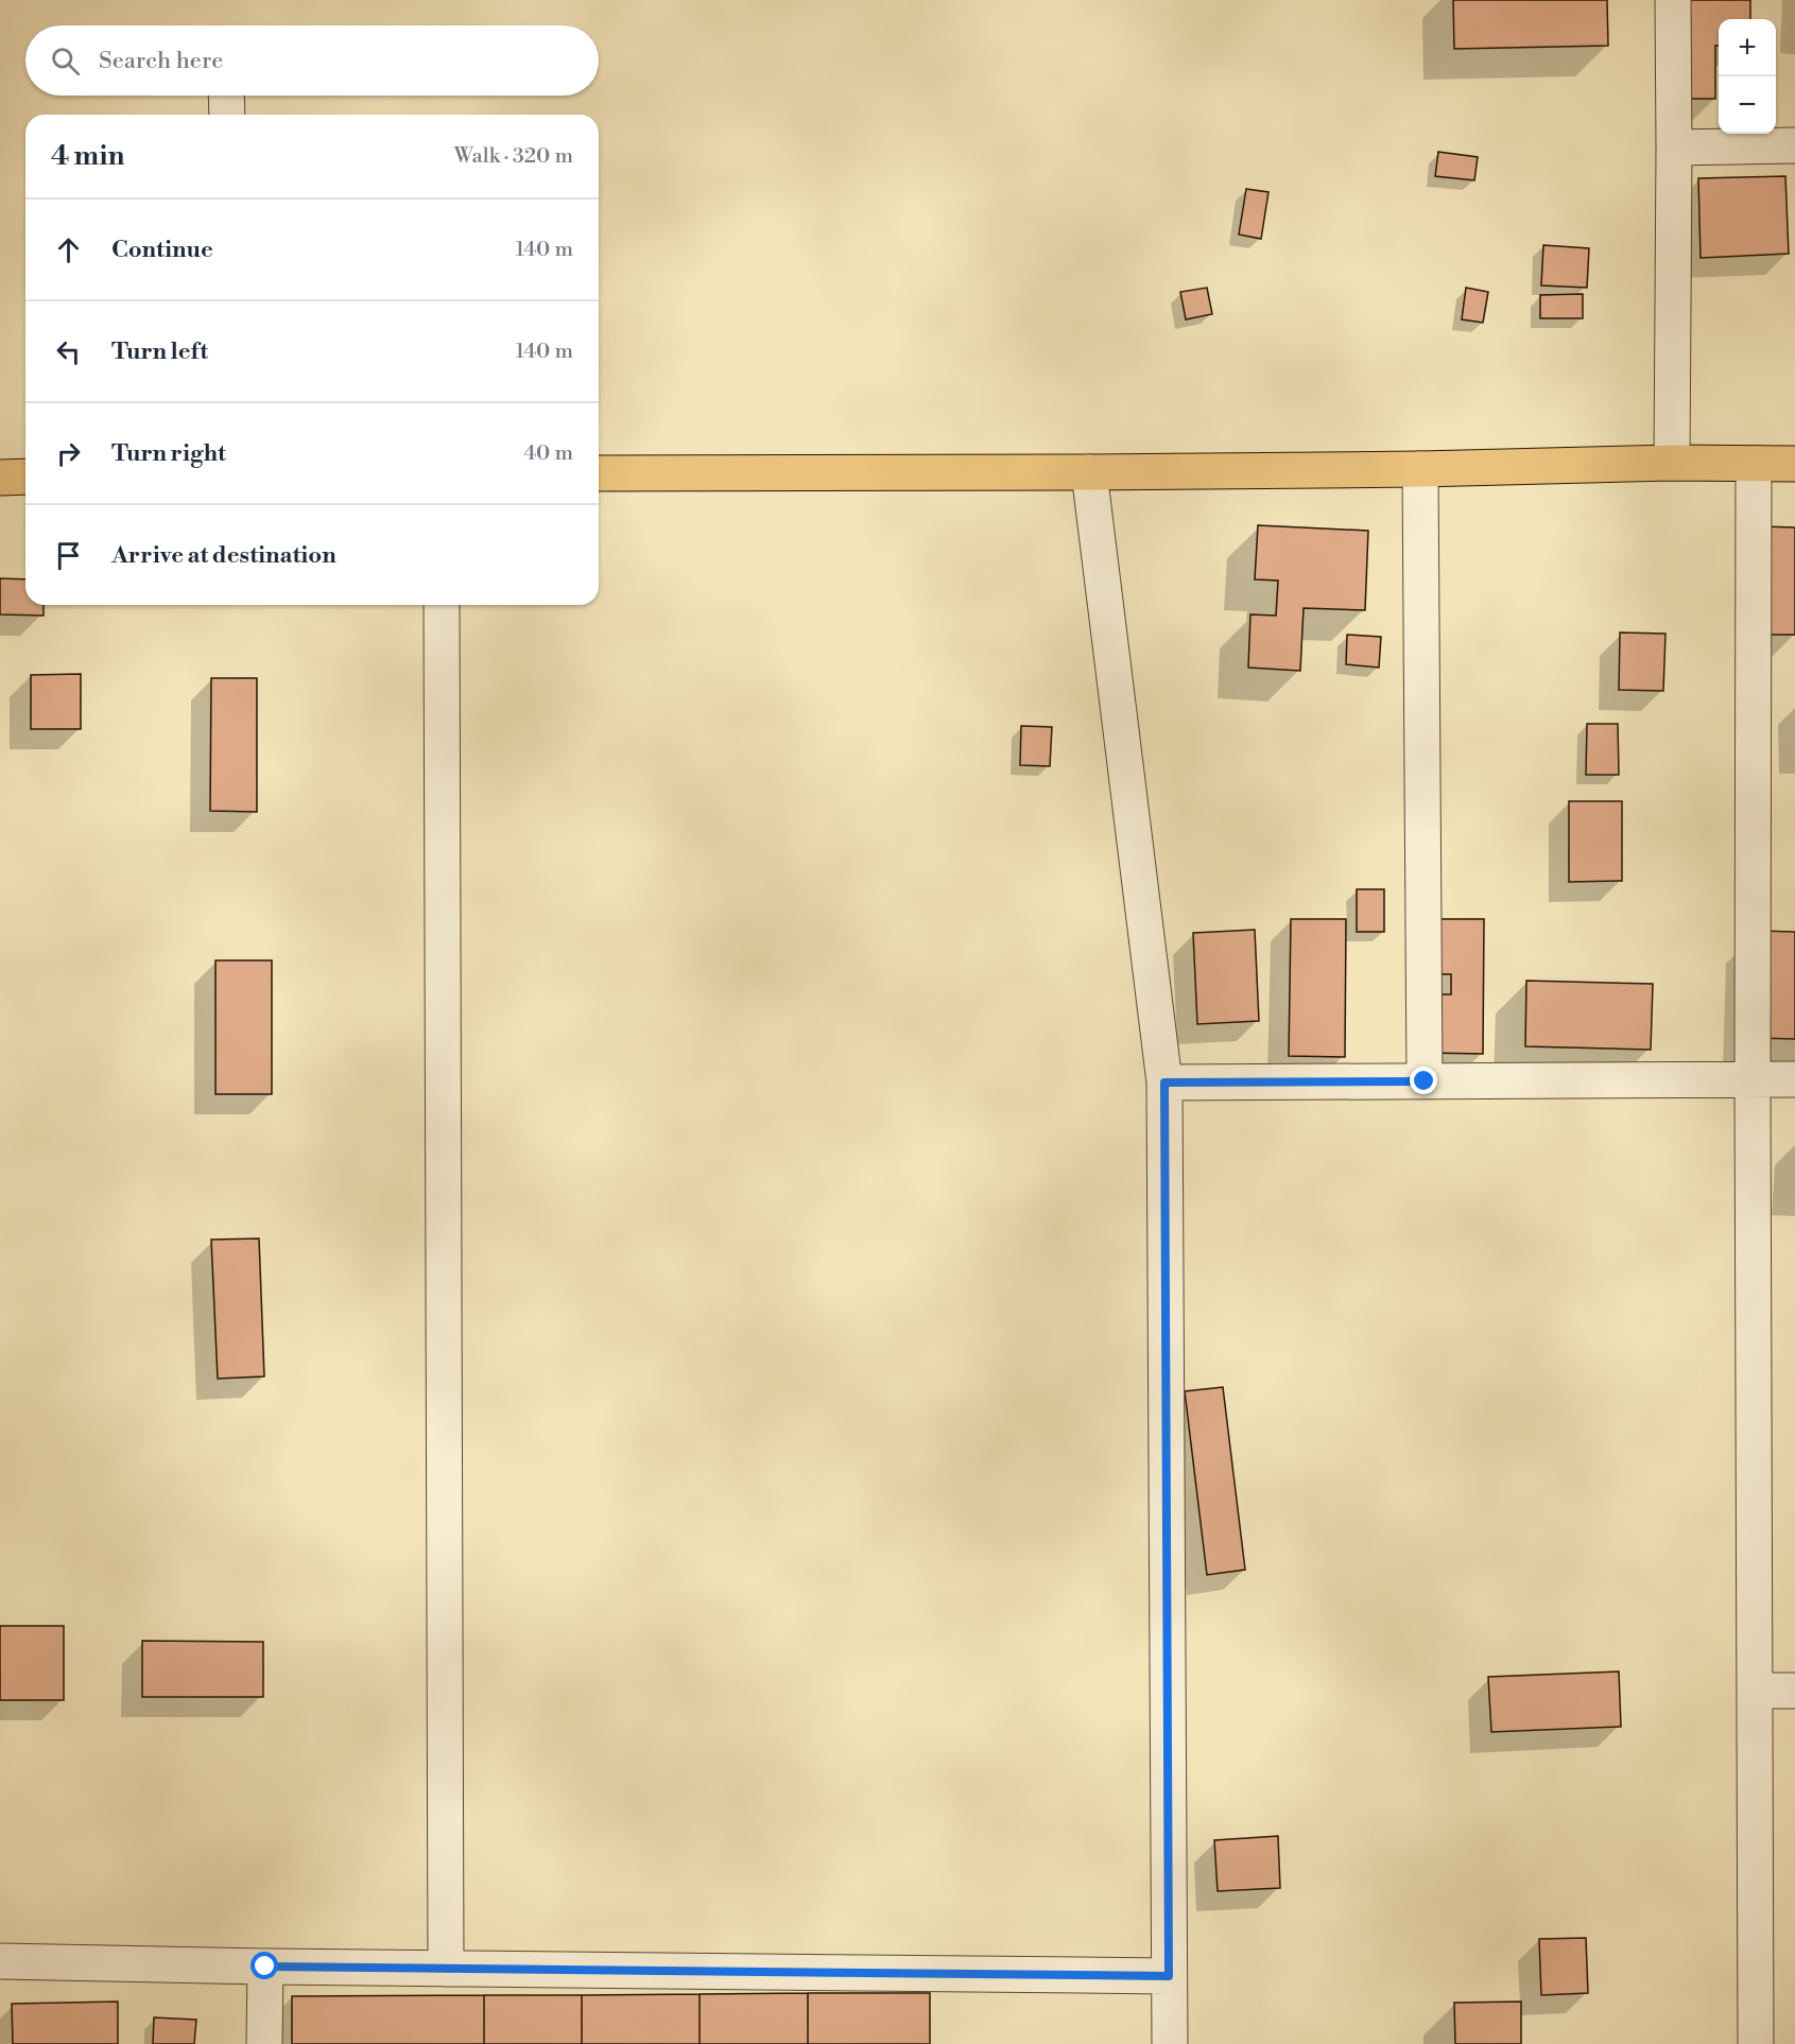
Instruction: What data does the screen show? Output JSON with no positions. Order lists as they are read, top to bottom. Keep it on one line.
{"page":{"map_buttons":["+","−"],"search":"Search here","heading":["4 min","Walk · 320 m"],"list":[["Continue","140 m"],["Turn left","140 m"],["Turn right","40 m"],"Arrive at destination"]}}
